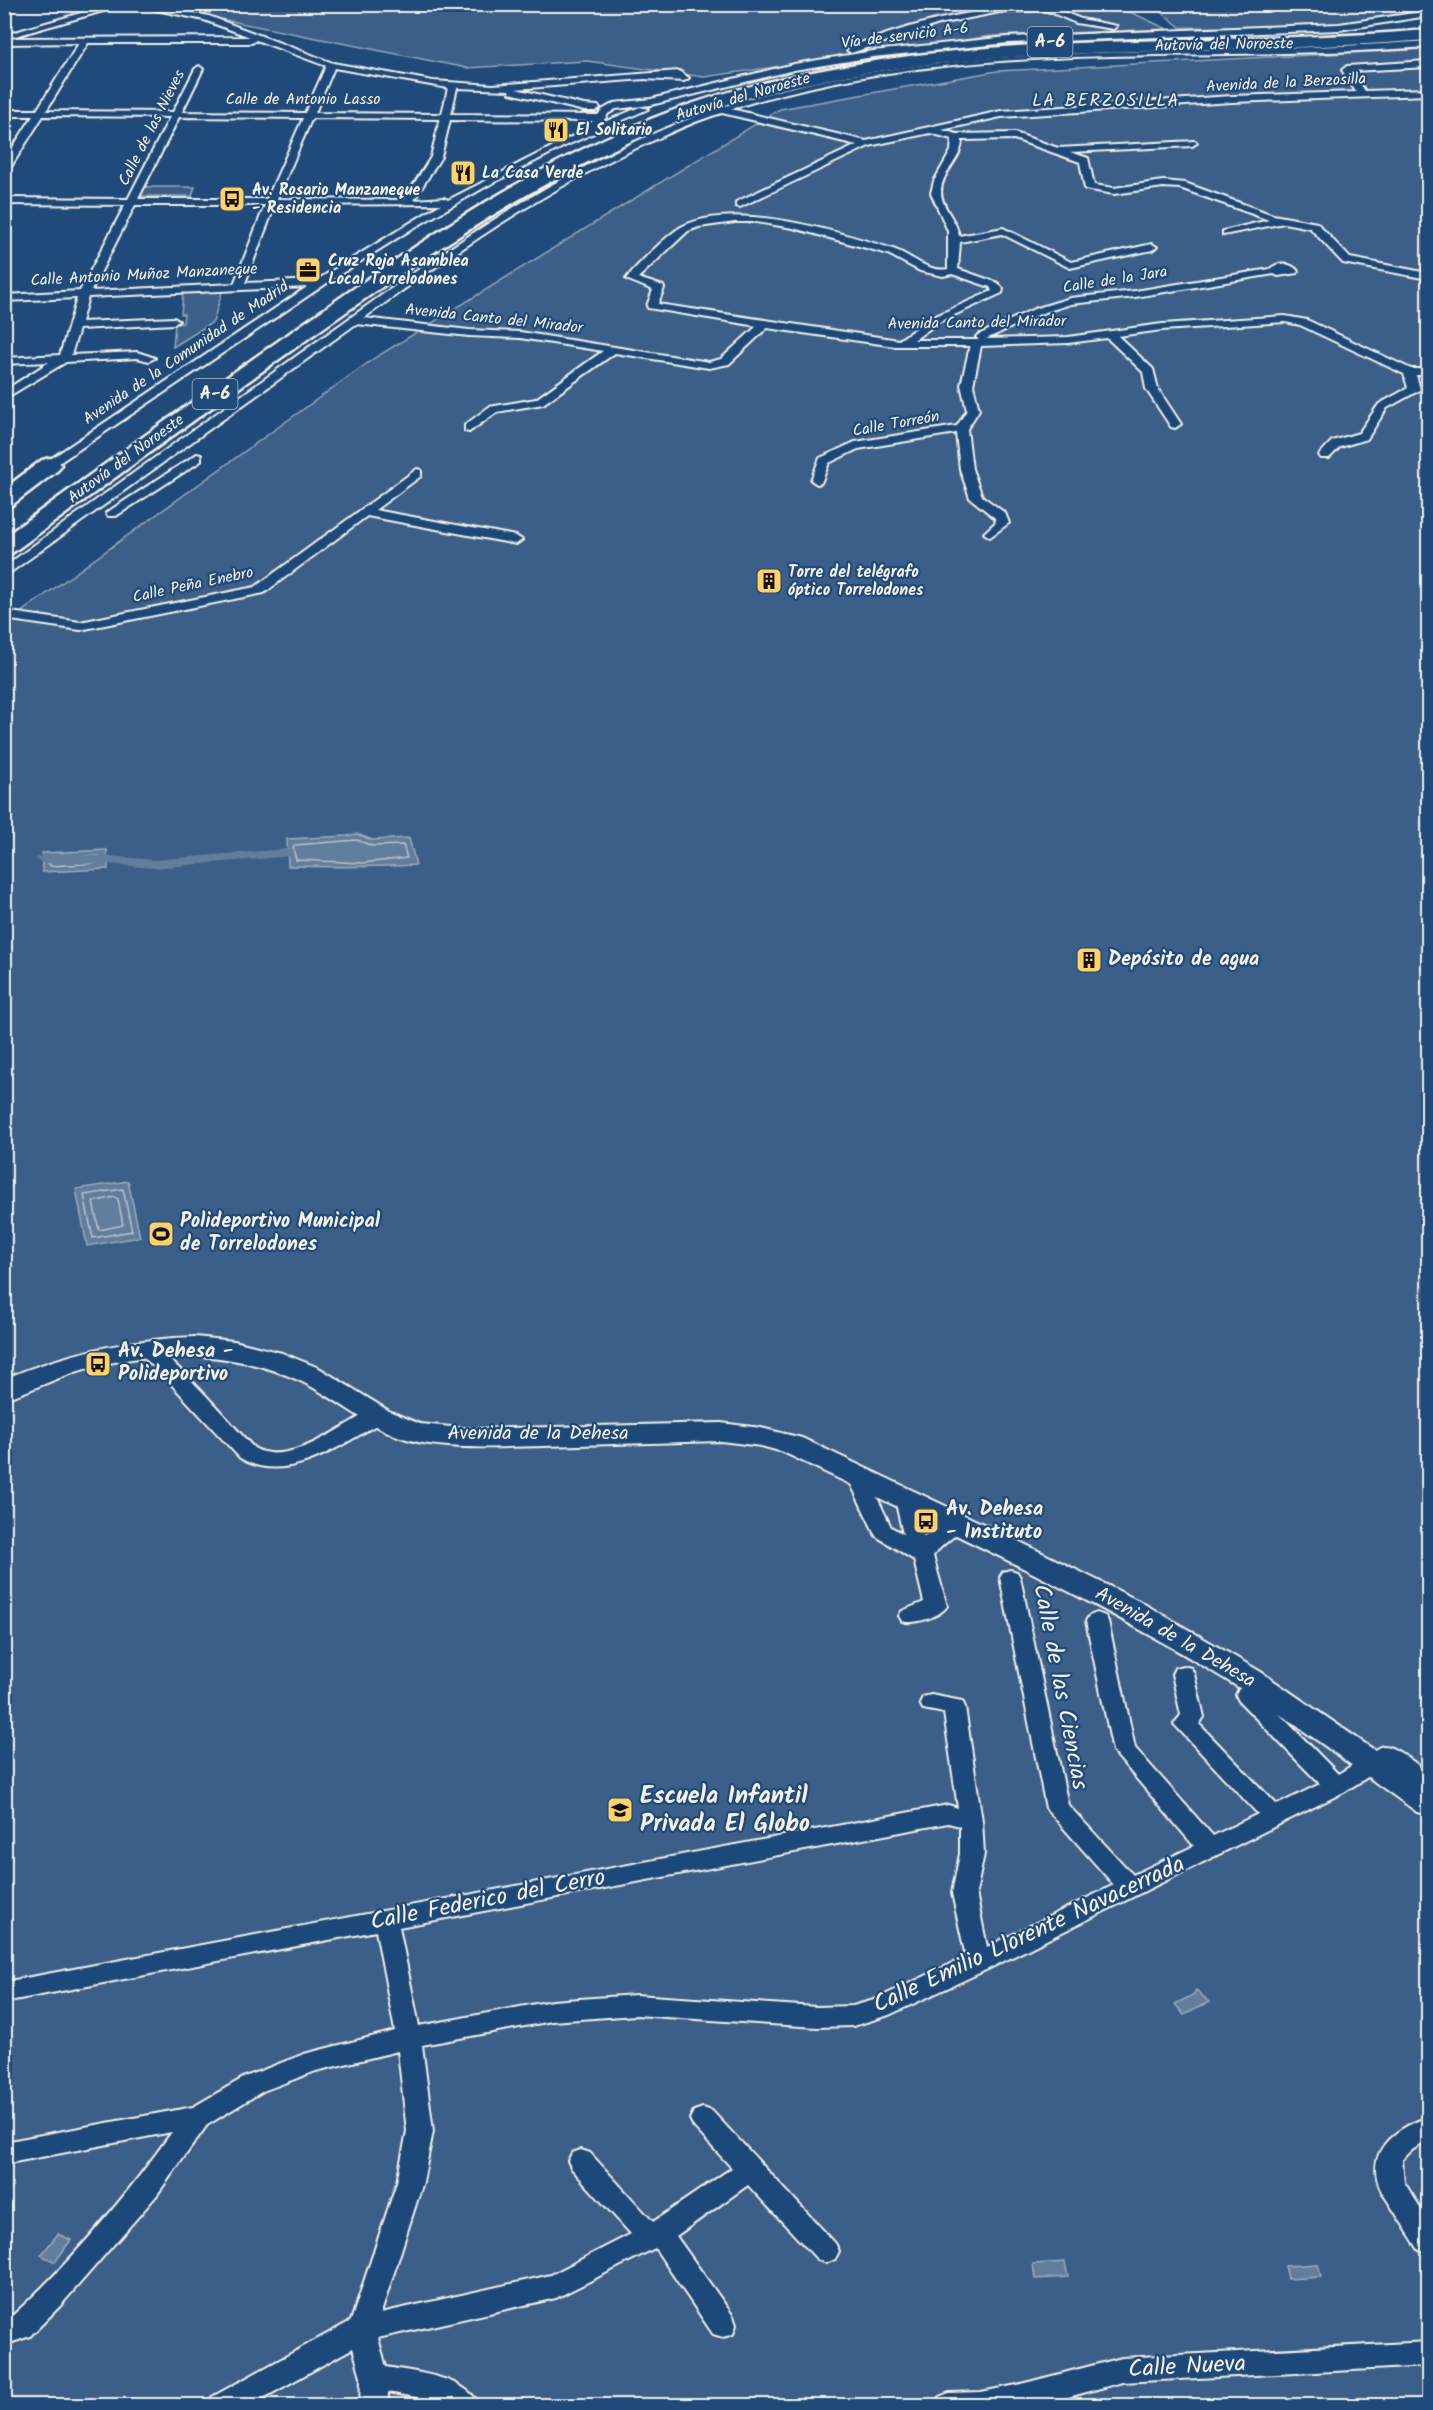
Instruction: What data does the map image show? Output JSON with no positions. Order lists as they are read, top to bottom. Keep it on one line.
{"streets":{"highway":["A-6","Autovía del Noroeste"],"street":["Vía de servicio A-6","Avenida de la Berzosilla","Calle de Antonio Lasso","Calle de las Nieves","Calle Antonio Muñoz Manzaneque","Calle de la Jara","Avenida Canto del Mirador","Avenida de la Comunidad de Madrid","Calle Torreón","Calle Peña Enebro","Avenida de la Dehesa","Calle de las Ciencias","Calle Federico del Cerro","Calle Emilio Llorente Navacerrada","Calle Nueva"]},"crossings":[["Vía de servicio A-6","Avenida de la Comunidad de Madrid"],["Calle de Antonio Lasso","Calle de las Nieves"],["Calle de las Nieves","Calle Antonio Muñoz Manzaneque"],["Calle Antonio Muñoz Manzaneque","Avenida de la Comunidad de Madrid"],["Calle de la Jara","Avenida Canto del Mirador"],["Avenida de la Dehesa","Calle Emilio Llorente Navacerrada"],["Calle de las Ciencias","Calle Emilio Llorente Navacerrada"]],"districts":["LA BERZOSILLA"],"places":{"restaurant":["El Solitario","La Casa Verde"],"bus stop":["Av. Rosario Manzaneque - Residencia","Av. Dehesa - Polideportivo","Av. Dehesa - Instituto"],"office":["Cruz Roja Asamblea Local Torrelodones"],"building":["Torre del telégrafo óptico Torrelodones","Depósito de agua"],"sports":["Polideportivo Municipal de Torrelodones"],"school or university":["Escuela Infantil Privada El Globo"]}}
